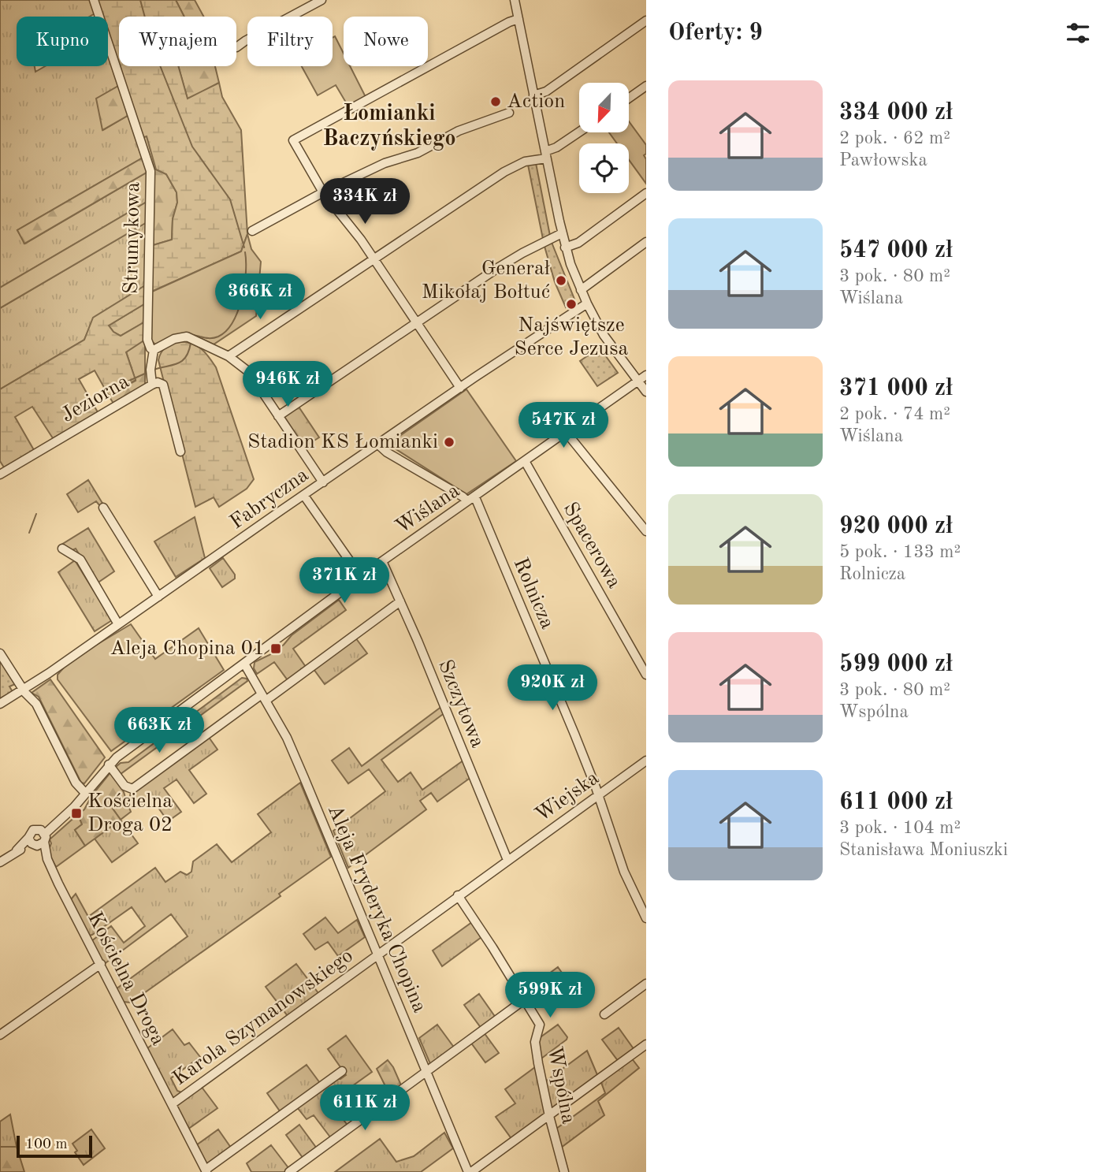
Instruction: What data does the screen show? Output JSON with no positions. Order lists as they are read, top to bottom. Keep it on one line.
{"streets":{"street":["Strumykowa","Jeziorna","Fabryczna","Wiślana","Spacerowa","Rolnicza","Szczytowa","Wiejska","Aleja Fryderyka Chopina","Kościelna Droga","Karola Szymanowskiego","Wspólna"]},"crossings":[["Strumykowa","Jeziorna"],["Wiślana","Spacerowa"],["Wiślana","Rolnicza"],["Wiślana","Szczytowa"],["Wiślana","Aleja Fryderyka Chopina"],["Wiślana","Kościelna Droga"],["Rolnicza","Wiejska"],["Szczytowa","Wiejska"],["Szczytowa","Karola Szymanowskiego"],["Wiejska","Karola Szymanowskiego"],["Aleja Fryderyka Chopina","Karola Szymanowskiego"],["Kościelna Droga","Karola Szymanowskiego"],["Karola Szymanowskiego","Wspólna"]],"districts":["Łomianki Baczyńskiego"],"places":{"other":["Action","Generał Mikołaj Bołtuć","Najświętsze Serce Jezusa","Stadion KS Łomianki"],"transit":["Aleja Chopina 01","Kościelna Droga 02"]},"scale_bar":"100 m","north":"bottom left","page":{"heading":"Oferty: 9","chip":["Kupno","Wynajem","Filtry","Nowe"],"list":[{"name":"334 000 zł","note":"2 pok. · 62 m² · Pawłowska"},{"name":"547 000 zł","note":"3 pok. · 80 m² · Wiślana"},{"name":"371 000 zł","note":"2 pok. · 74 m² · Wiślana"},{"name":"920 000 zł","note":"5 pok. · 133 m² · Rolnicza"},{"name":"599 000 zł","note":"3 pok. · 80 m² · Wspólna"},{"name":"611 000 zł","note":"3 pok. · 104 m² · Stanisława Moniuszki"}],"price":["334K zł","366K zł","946K zł","547K zł","371K zł","920K zł","663K zł","599K zł","611K zł"],"scale":"100 m"}}
